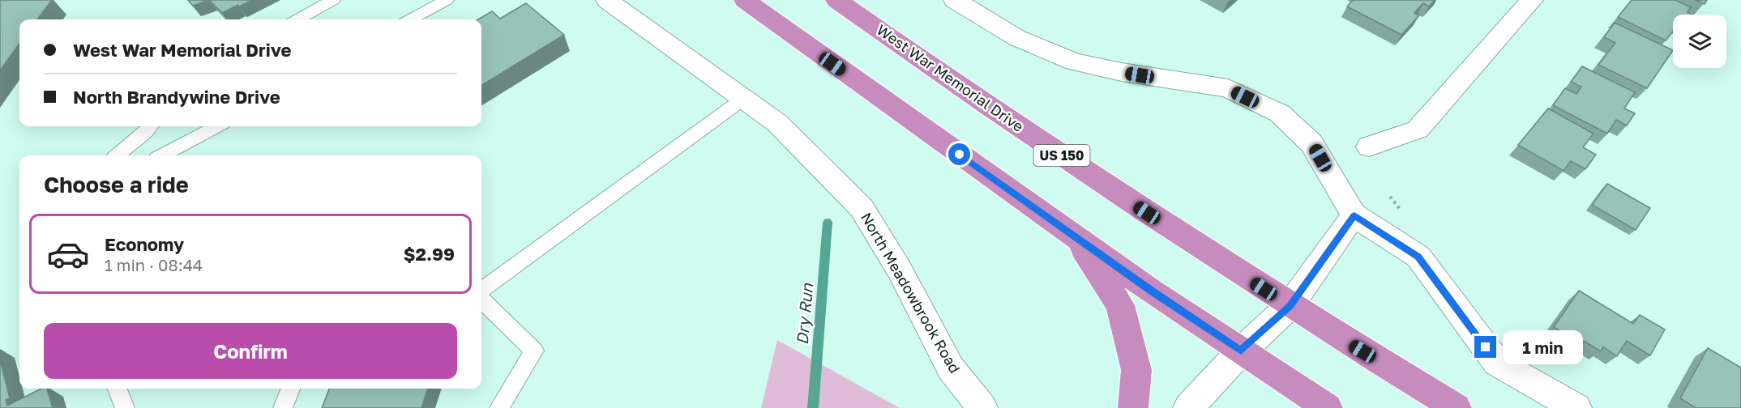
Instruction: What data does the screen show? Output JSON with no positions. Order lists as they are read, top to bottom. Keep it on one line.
{"streets":{"highway":["West War Memorial Drive","US 150"],"street":["North Meadowbrook Road"]},"water":["Dry Run"],"page":{"banner":["West War Memorial Drive","North Brandywine Drive"],"heading":"Choose a ride","list":[{"name":"Economy","note":"1 min · 08:44","value":"$2.99"}],"buttons":"Confirm","bubble":"1 min"}}
